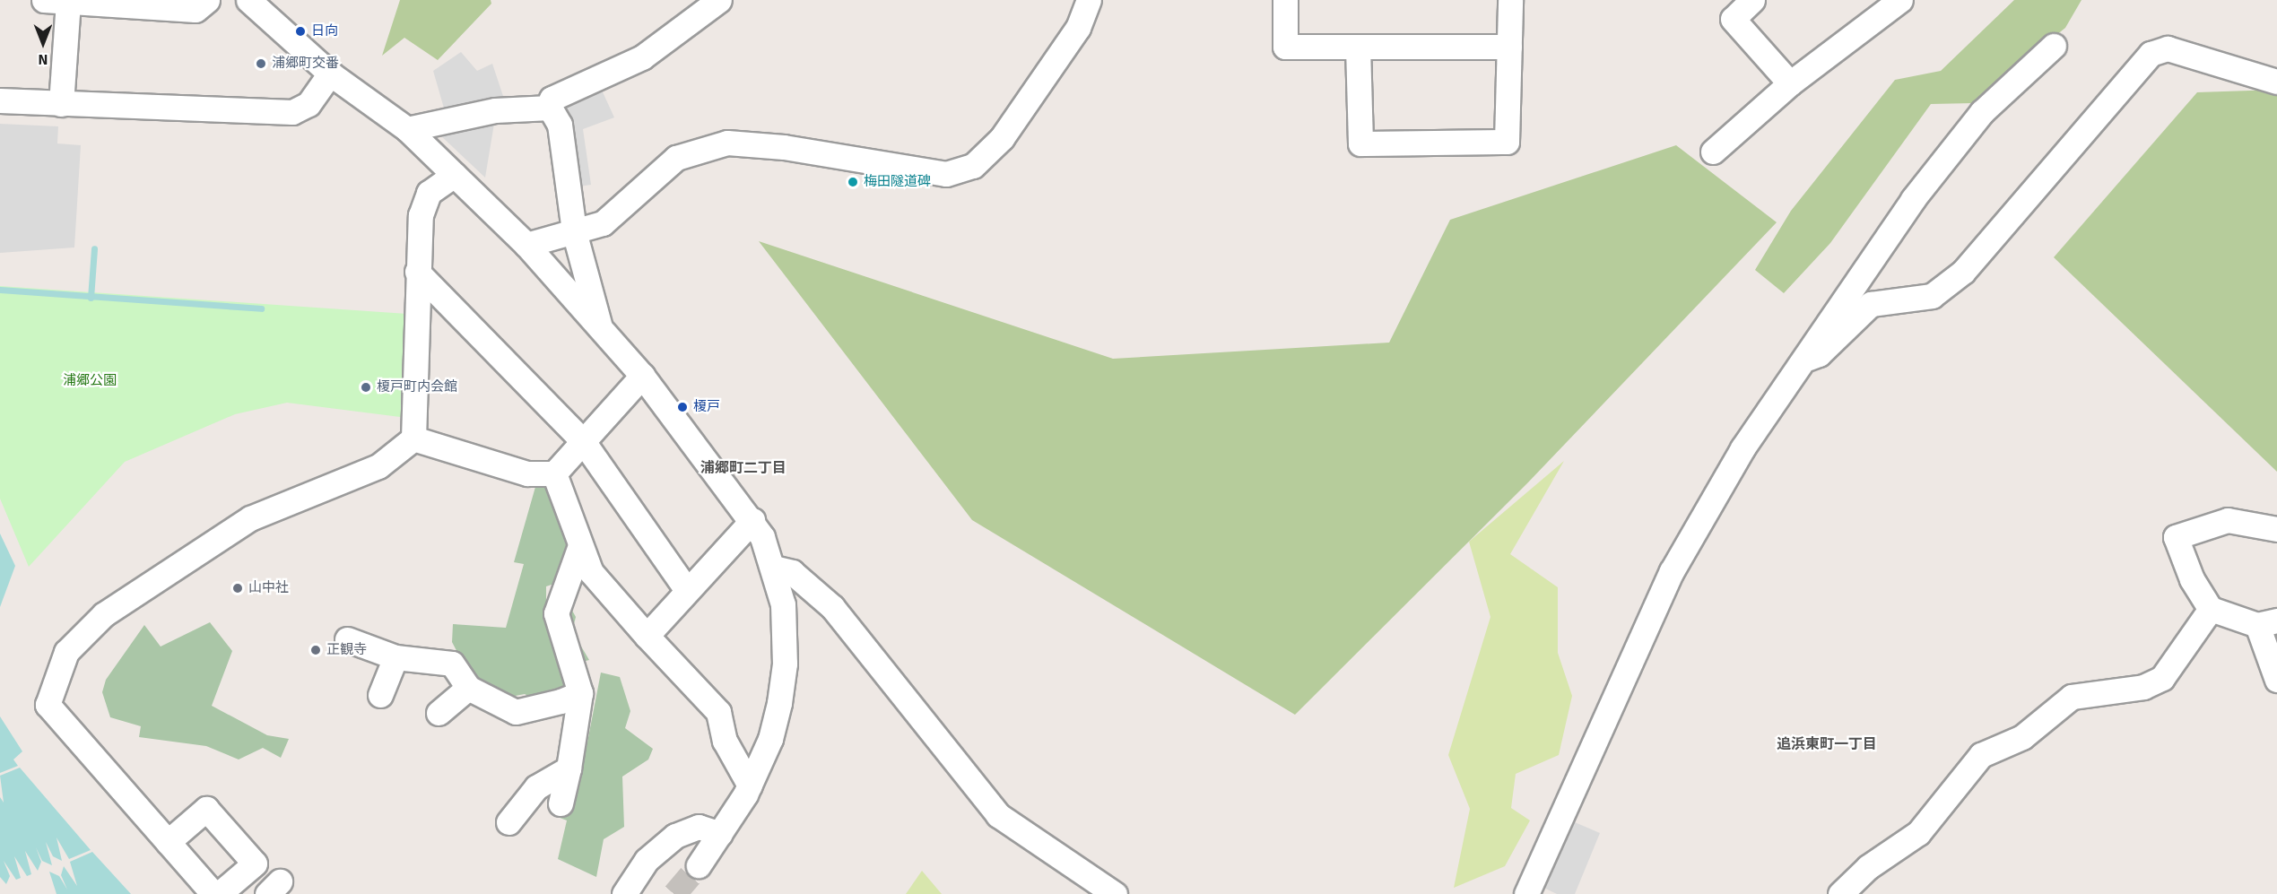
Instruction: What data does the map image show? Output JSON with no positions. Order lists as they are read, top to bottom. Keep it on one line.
{"districts":["浦郷町二丁目","追浜東町一丁目"],"parks":["浦郷公園"],"places":["日向","浦郷町交番","梅田隧道碑","榎戸町内会館","榎戸","山中社","正観寺"],"north":"bottom"}
